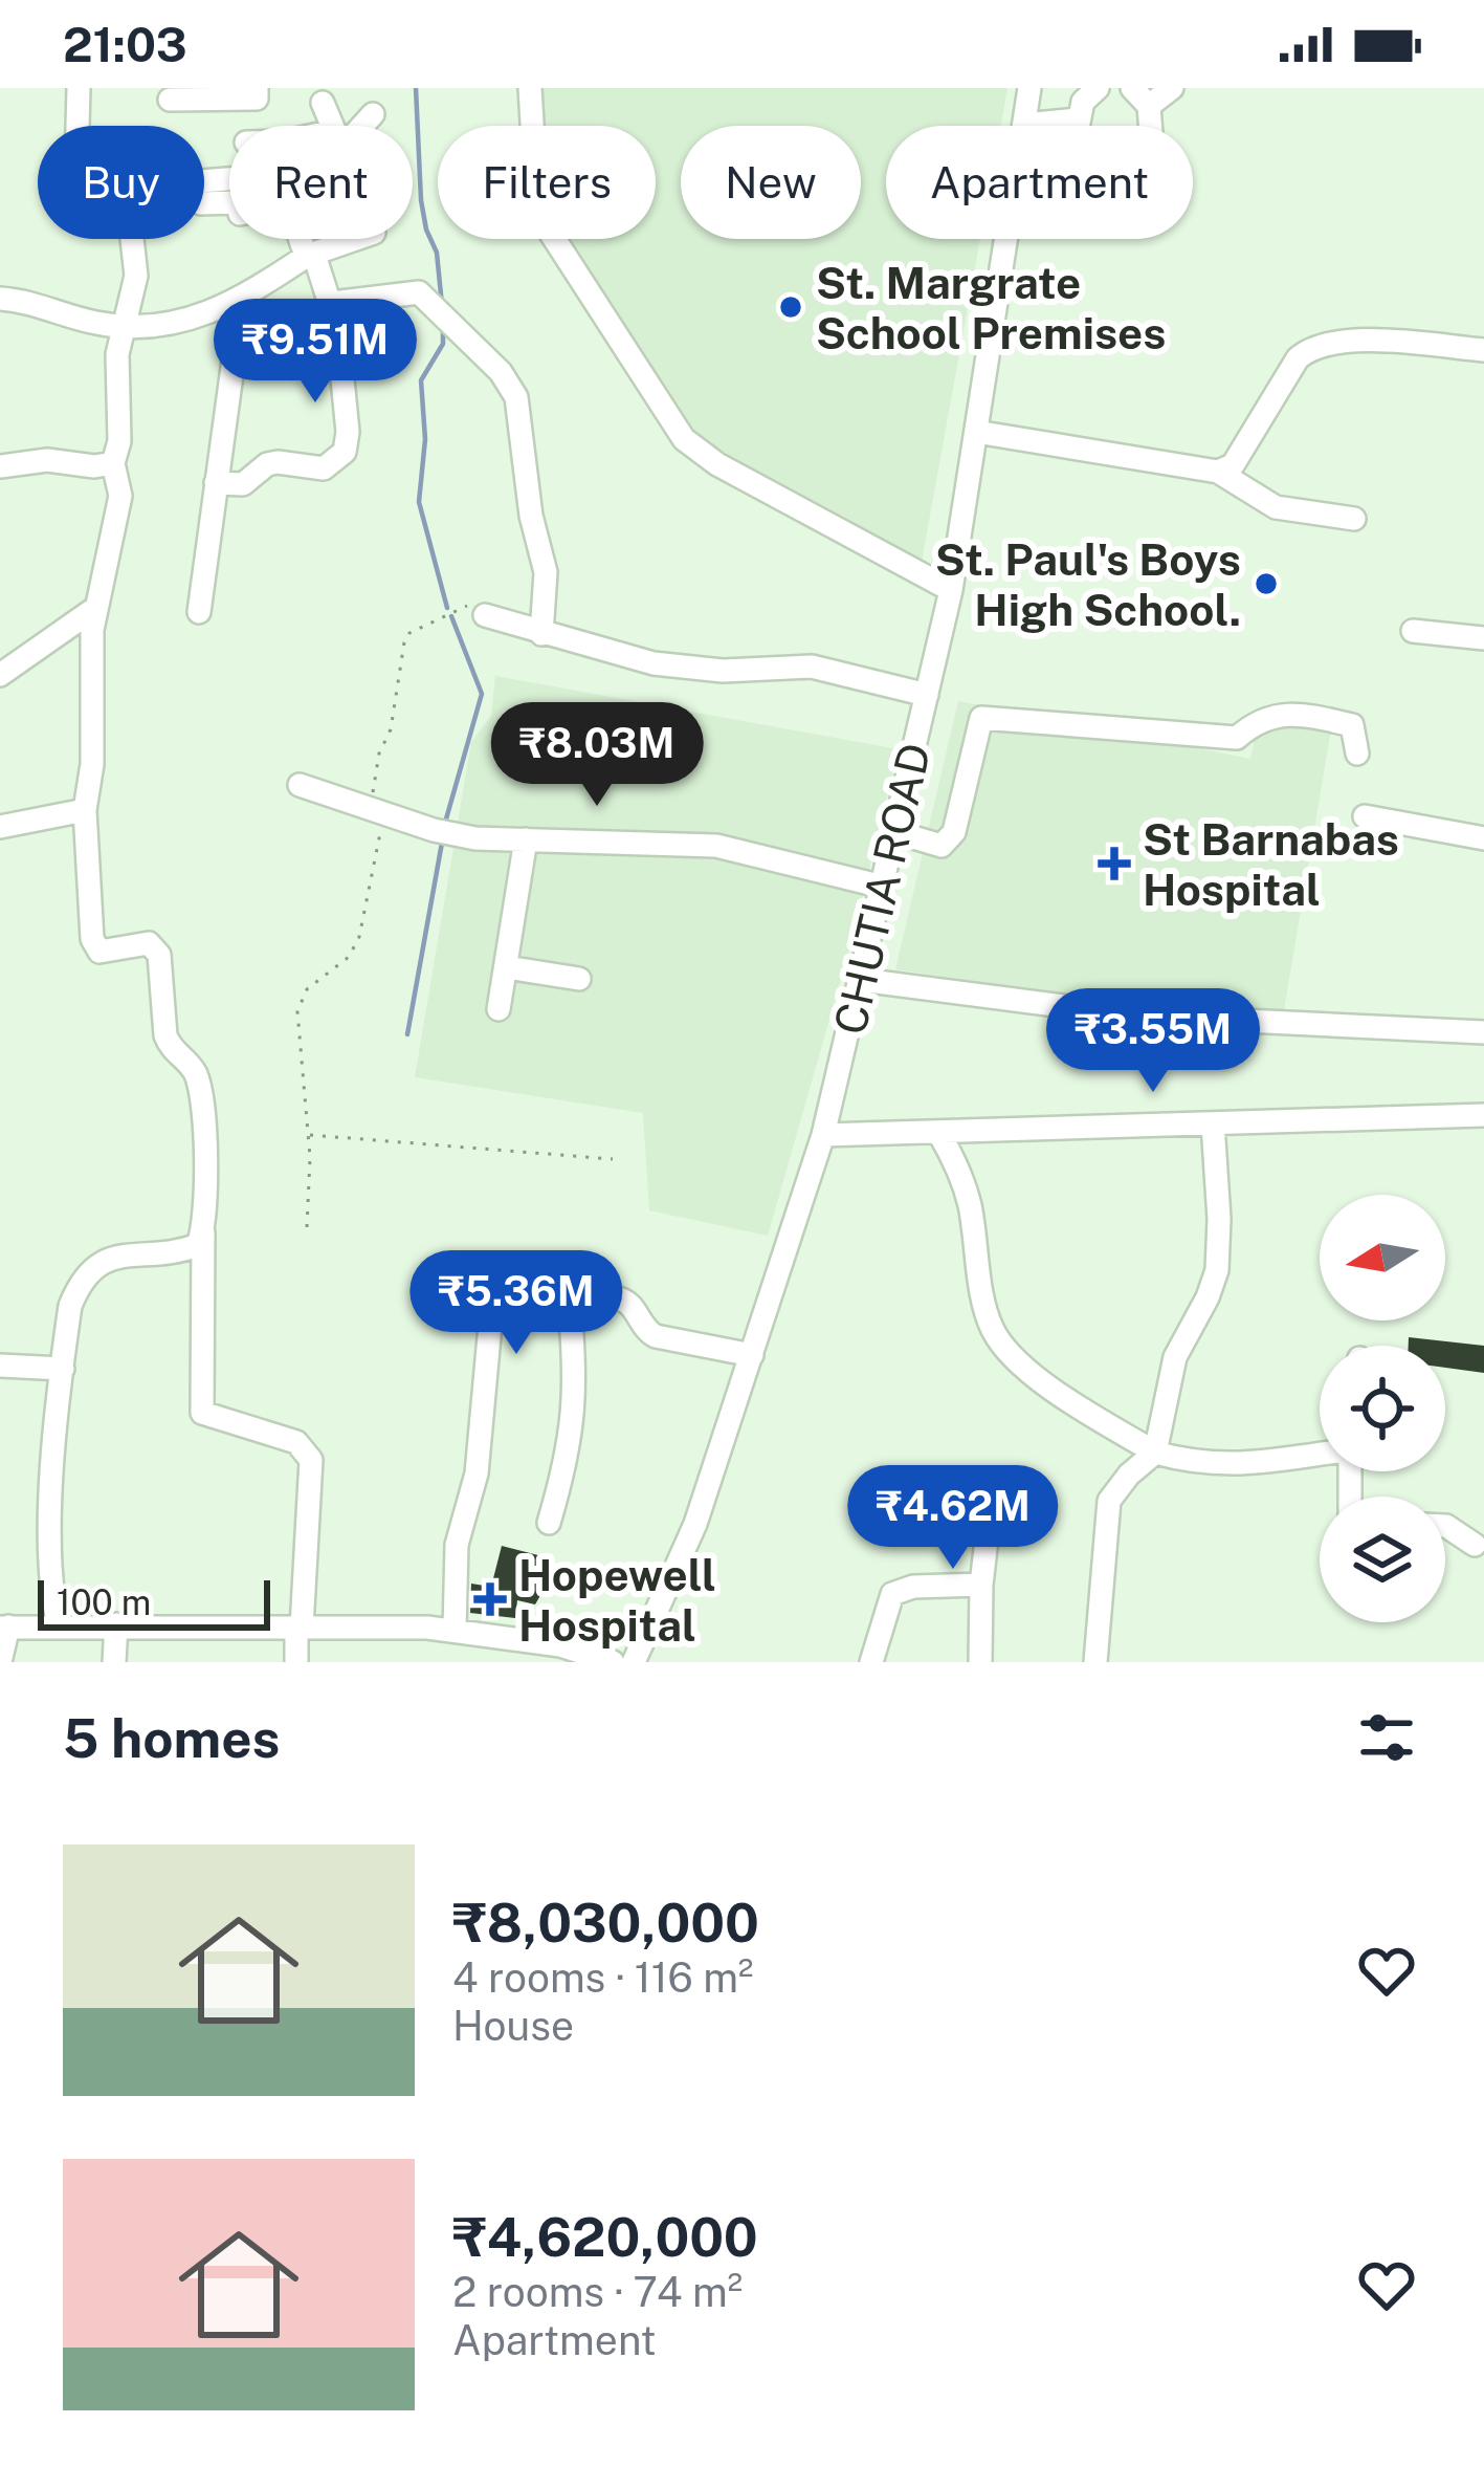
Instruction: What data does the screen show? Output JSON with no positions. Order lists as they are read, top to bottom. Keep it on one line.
{"streets":{"street":["CHUTIA ROAD"]},"places":{"other":["St. Margrate School Premises","St. Paul's Boys High School."],"health":["St Barnabas Hospital","Hopewell Hospital"]},"scale_bar":"100 m","north":"left","page":{"status":"21:03","chip":["Buy","Rent","Filters","New","Apartment"],"price":["₹9.51M","₹8.03M","₹3.55M","₹5.36M","₹4.62M"],"scale":"100 m","heading":"5 homes","list":[{"name":"₹8,030,000","note":"4 rooms · 116 m² · House"},{"name":"₹4,620,000","note":"2 rooms · 74 m² · Apartment"}]}}
